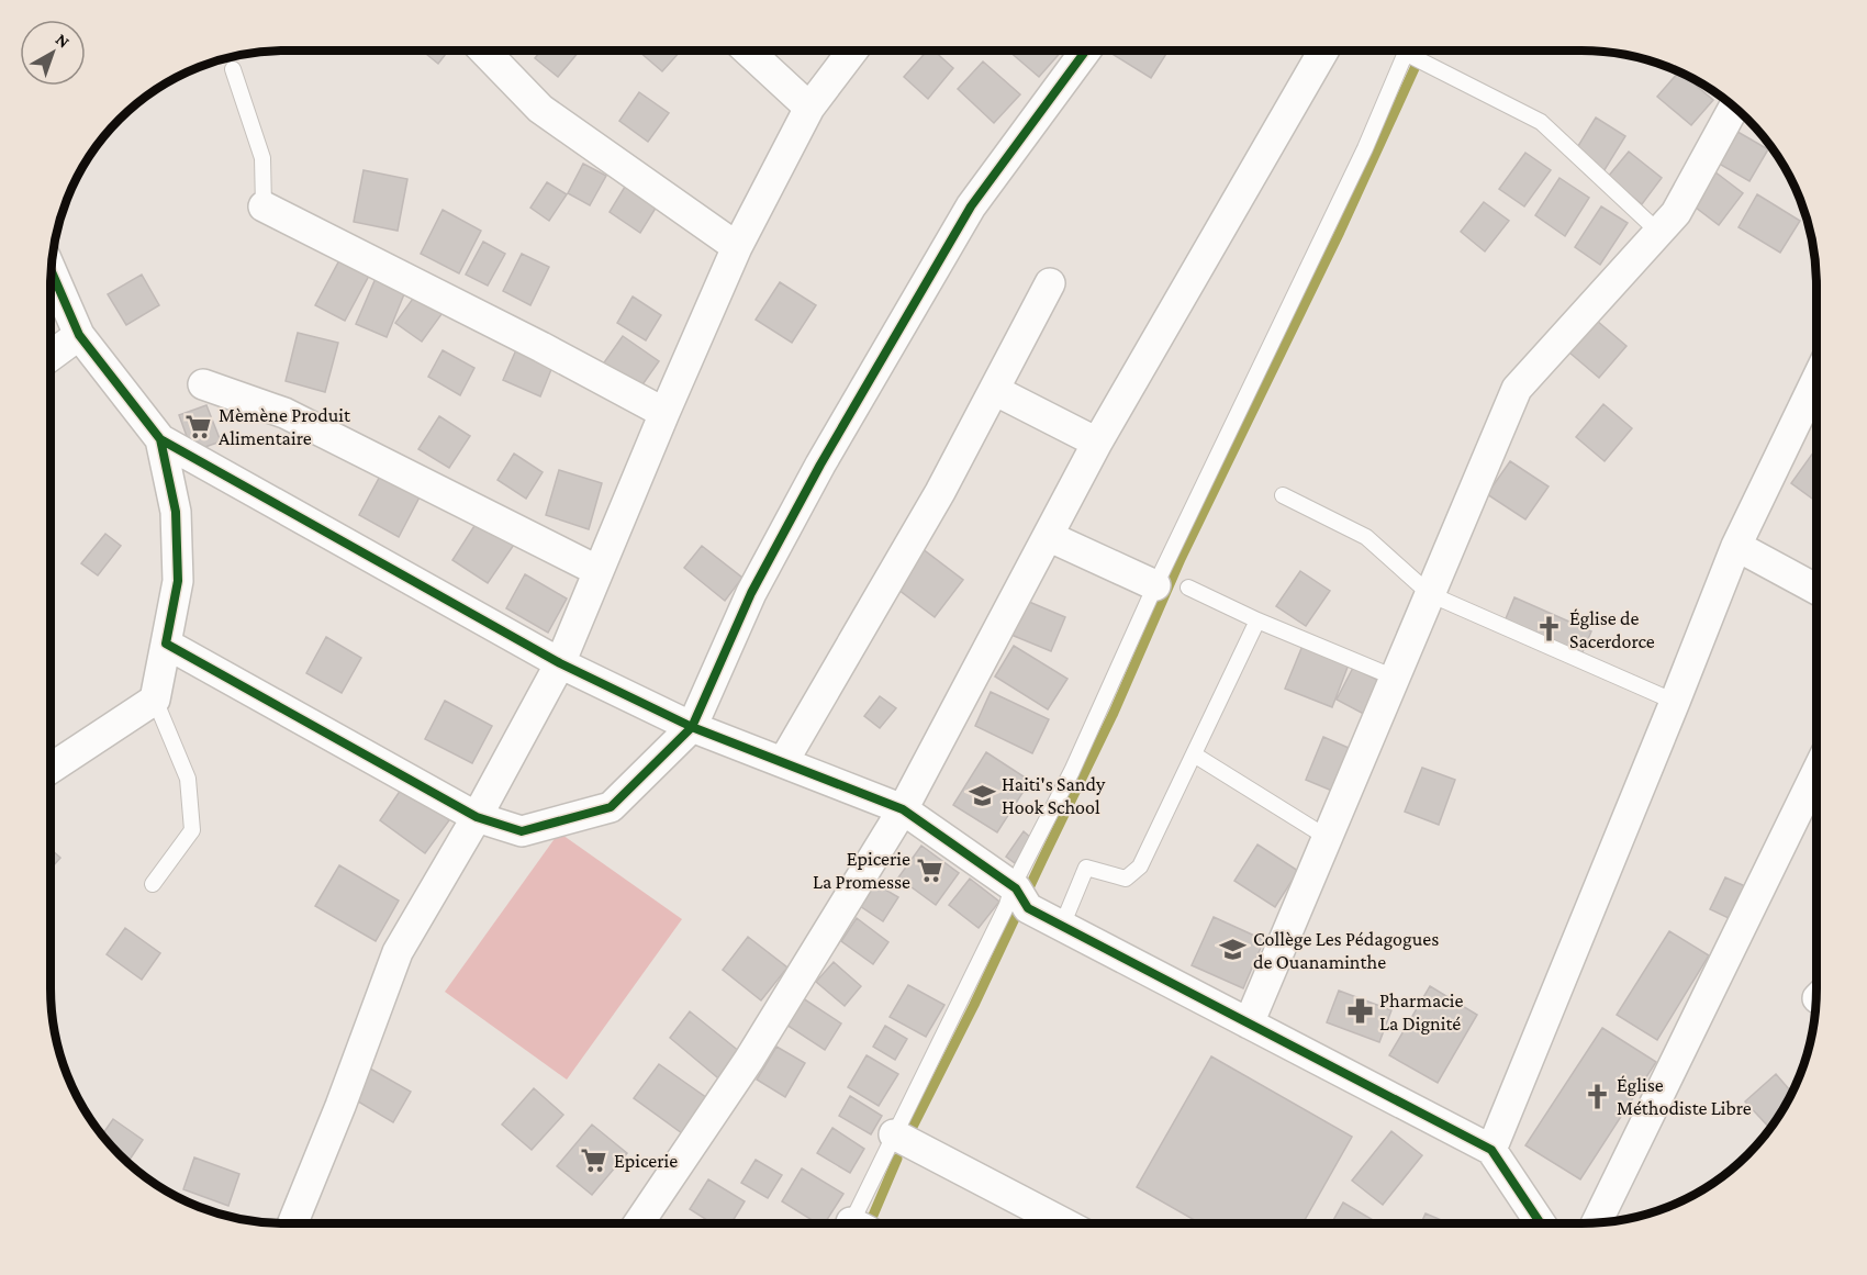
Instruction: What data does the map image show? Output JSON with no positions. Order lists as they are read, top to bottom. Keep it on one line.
{"places":{"supermarket":["Mèmène Produit Alimentaire","Epicerie La Promesse","Epicerie"],"church":["Église de Sacerdorce","Église Méthodiste Libre"],"school or university":["Haiti's Sandy Hook School","Collège Les Pédagogues de Ouanaminthe"],"pharmacy":["Pharmacie La Dignité"]},"north":"top right"}
